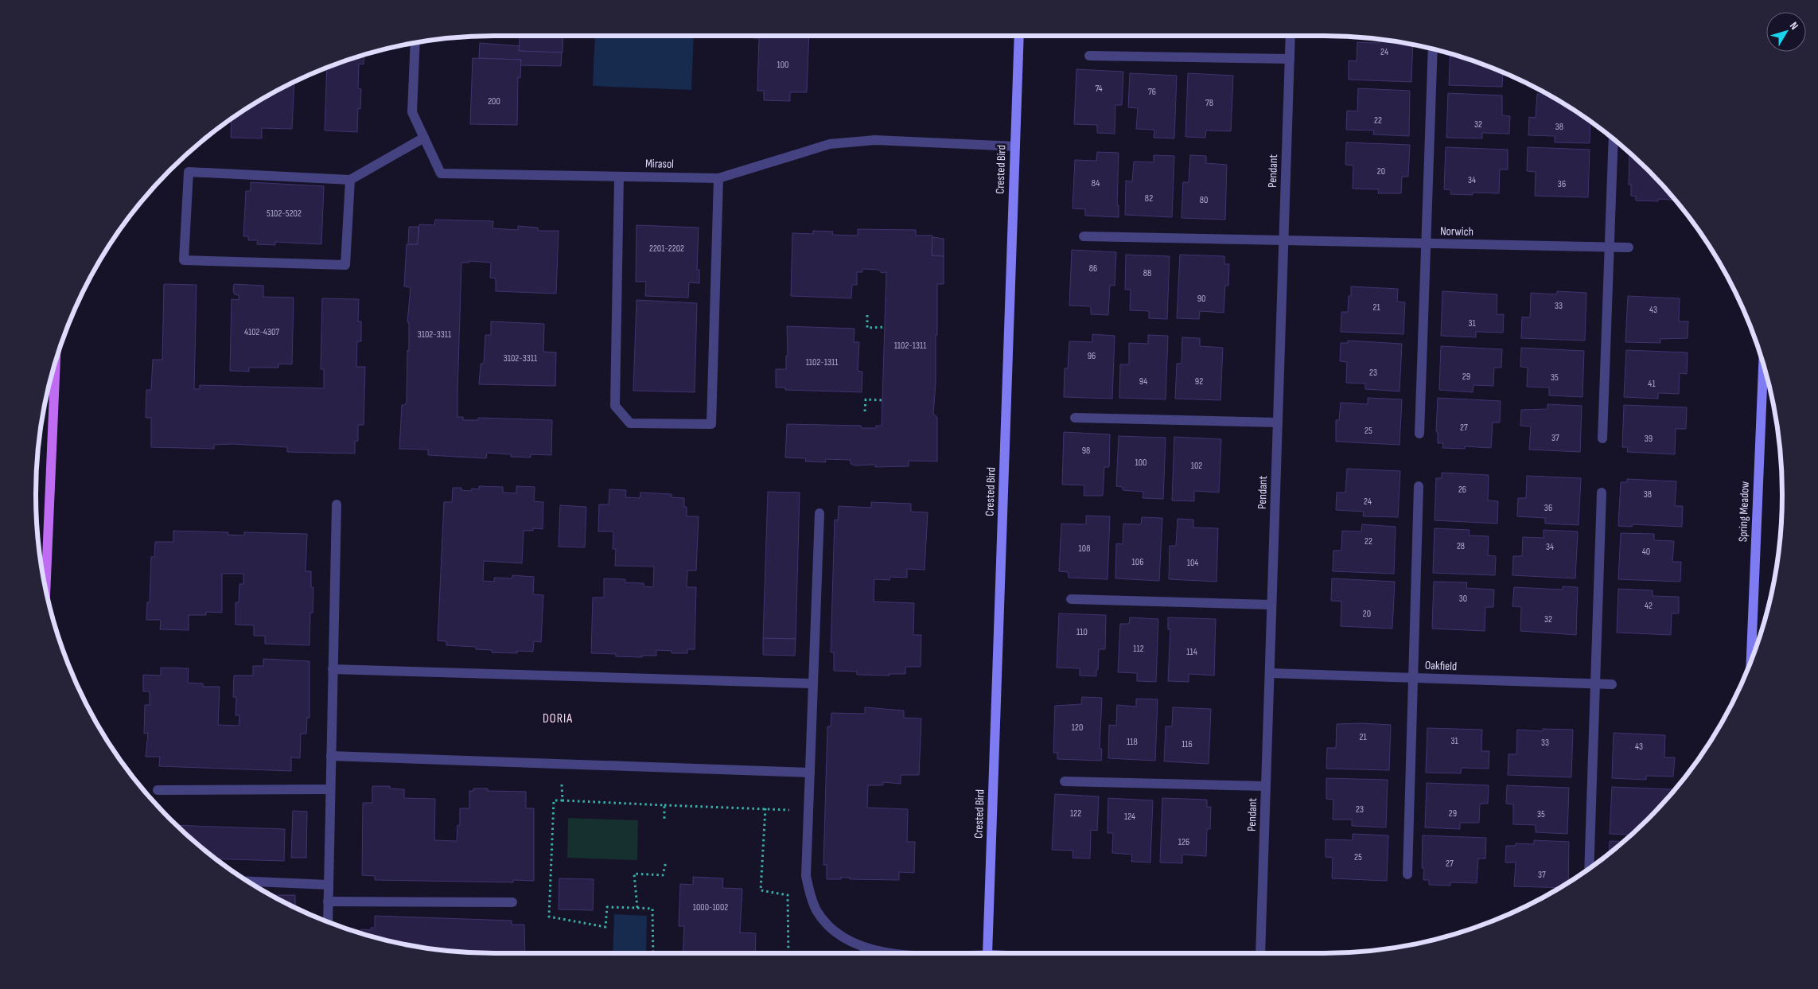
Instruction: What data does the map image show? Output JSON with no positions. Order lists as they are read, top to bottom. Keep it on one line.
{"streets":{"street":["Mirasol","Crested Bird","Pendant","Norwich","Spring Meadow","Oakfield"]},"crossings":[["Mirasol","Crested Bird"],["Pendant","Norwich"],["Pendant","Oakfield"]],"districts":["DORIA"],"house_numbers":["24","100","74","76","200","78","22","32","38","20","34","84","36","82","80","5102-5202","2201-2202","86","88","90","33","21","43","31","4102-4307","3102-3311","1102-1311","96","3102-3311","1102-1311","23","29","35","94","92","41","27","25","37","39","98","100","102","26","38","24","36","22","28","34","108","40","106","104","30","42","20","32","110","112","114","120","21","31","118","33","116","43","23","122","29","35","124","126","25","27","37","1000-1002"],"north":"top right"}
